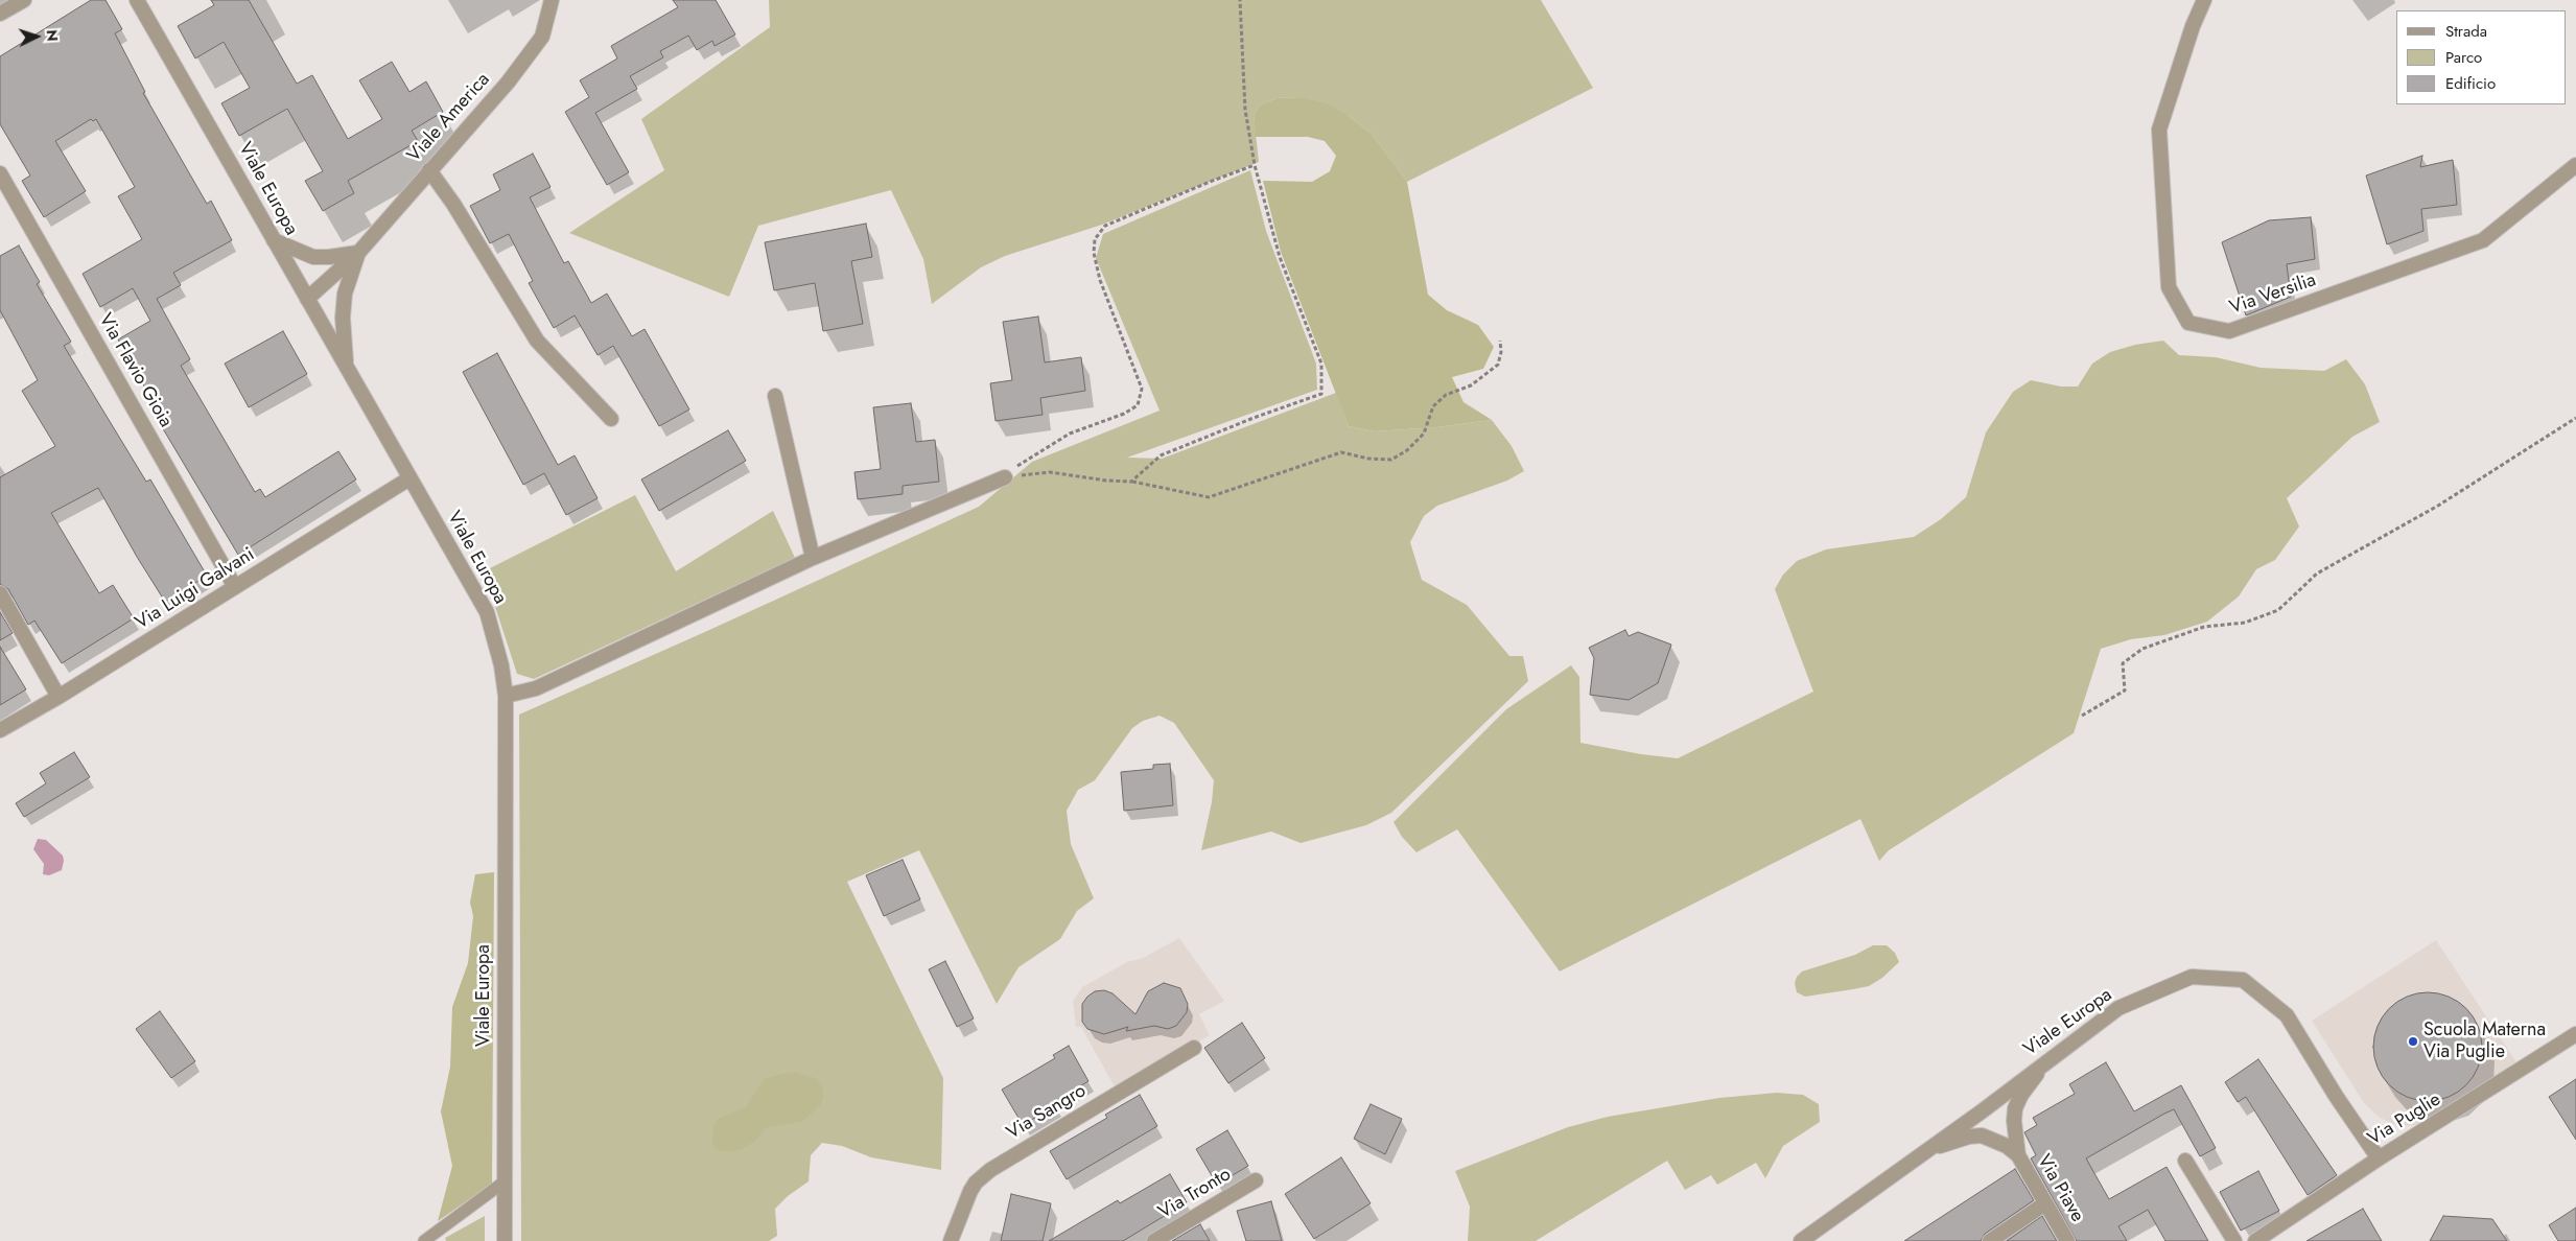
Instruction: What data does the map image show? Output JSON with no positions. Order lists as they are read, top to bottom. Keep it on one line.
{"streets":{"street":["Viale America","Viale Europa","Via Versilia","Via Flavio Gioia","Via Luigi Galvani","Via Sangro","Via Puglie","Via Piave","Via Tronto"]},"crossings":[["Viale America","Viale Europa"],["Viale Europa","Via Luigi Galvani"],["Viale Europa","Via Puglie"],["Viale Europa","Via Piave"],["Via Flavio Gioia","Via Luigi Galvani"]],"places":["Scuola Materna Via Puglie"],"legend":["Strada","Parco","Edificio"],"north":"right"}
